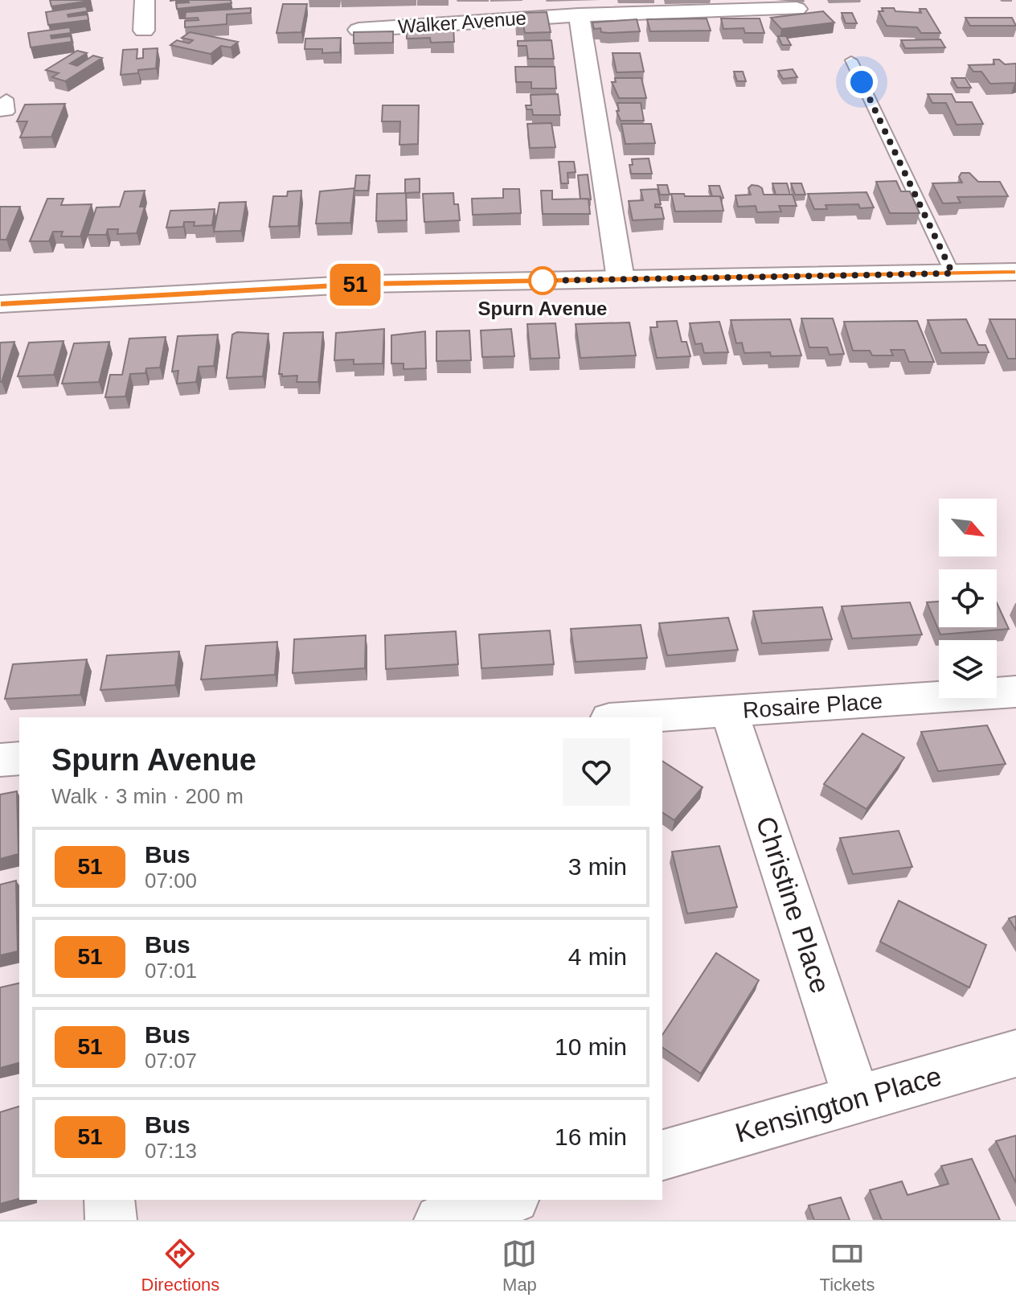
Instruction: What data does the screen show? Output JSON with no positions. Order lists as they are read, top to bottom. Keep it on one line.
{"streets":{"street":["Walker Avenue","Rosaire Place","Christine Place","Kensington Place"]},"crossings":[["Rosaire Place","Christine Place"],["Christine Place","Kensington Place"]],"places":["Spurn Avenue"],"lines":["bus line 51"],"north":"bottom right","page":{"on_map":"51","heading":["Spurn Avenue","Walk · 3 min · 200 m"],"list":[{"mark":"51","name":"Bus","note":"07:00","value":"3 min"},{"mark":"51","name":"Bus","note":"07:01","value":"4 min"},{"mark":"51","name":"Bus","note":"07:07","value":"10 min"},{"mark":"51","name":"Bus","note":"07:13","value":"16 min"}],"tabs":["Directions","Map","Tickets"]}}
